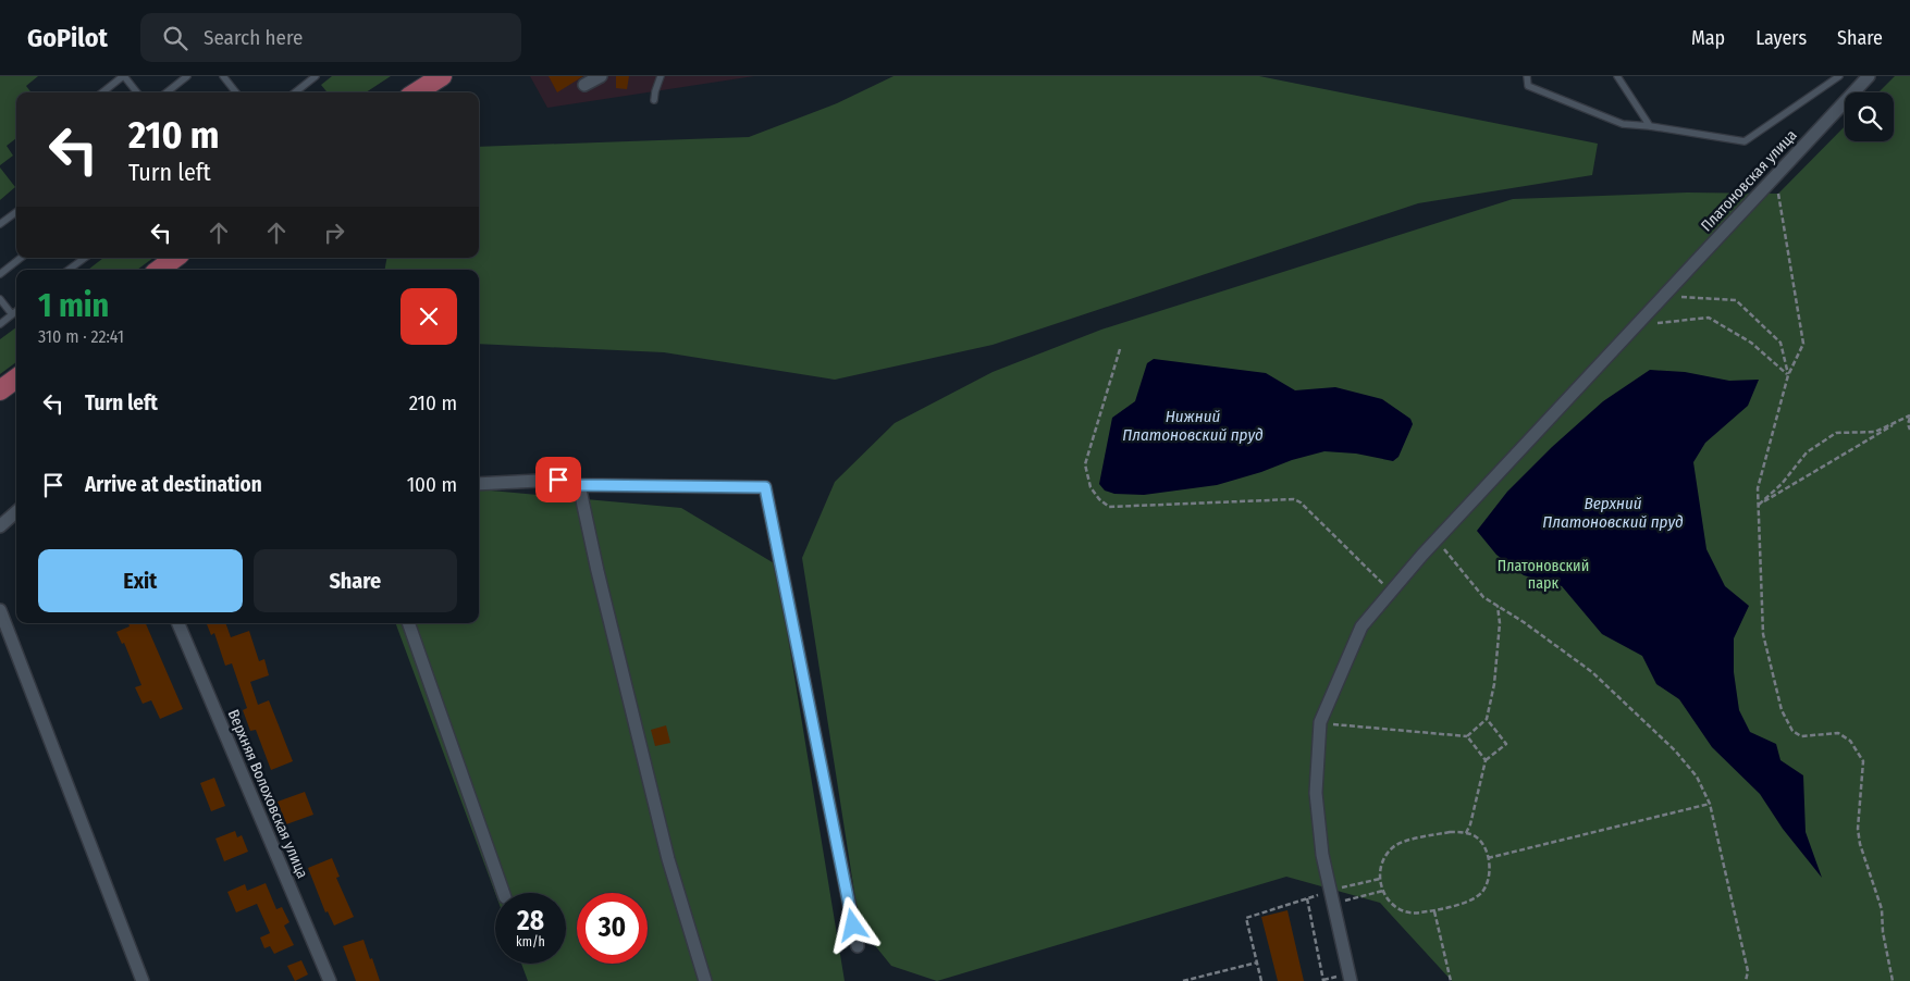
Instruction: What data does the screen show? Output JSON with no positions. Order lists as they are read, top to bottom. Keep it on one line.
{"streets":{"street":["Платоновская улица","Верхняя Волоховская улица"]},"water":["Нижний Платоновский пруд","Верхний Платоновский пруд"],"parks":["Платоновский парк"],"page":{"header":"GoPilot","search":"Search here","nav":["Map","Layers","Share"],"turn":["210 m","Turn left"],"heading":["1 min","310 m · 22:41"],"list":[{"name":"Turn left","value":"210 m"},{"name":"Arrive at destination","value":"100 m"}],"buttons":["Exit","Share"],"speed":"28 km/h","limit":"30"}}
